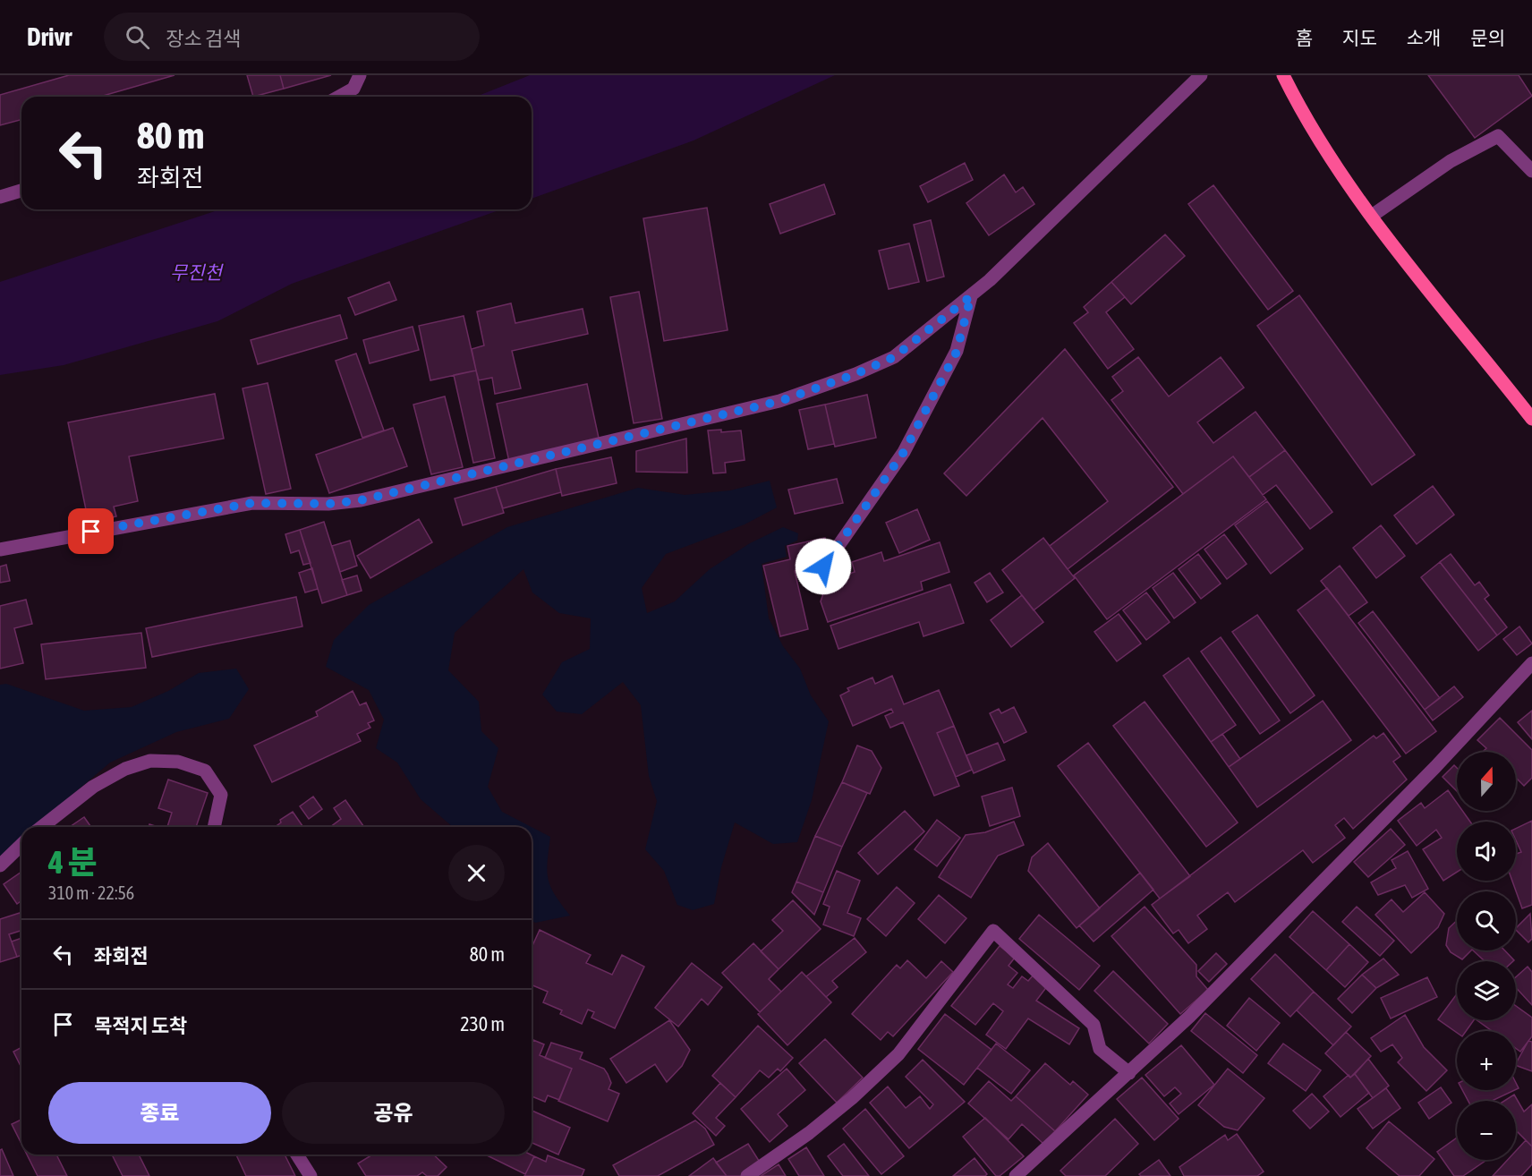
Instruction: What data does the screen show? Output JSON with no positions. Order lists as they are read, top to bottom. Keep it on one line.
{"water":["무진천"],"north":"top","page":{"header":"Drivr","search":"장소 검색","nav":["홈","지도","소개","문의"],"turn":["80 m","좌회전"],"map_buttons":["+","−"],"heading":["4 분","310 m · 22:56"],"list":[{"name":"좌회전","value":"80 m"},{"name":"목적지 도착","value":"230 m"}],"buttons":["종료","공유"]}}
